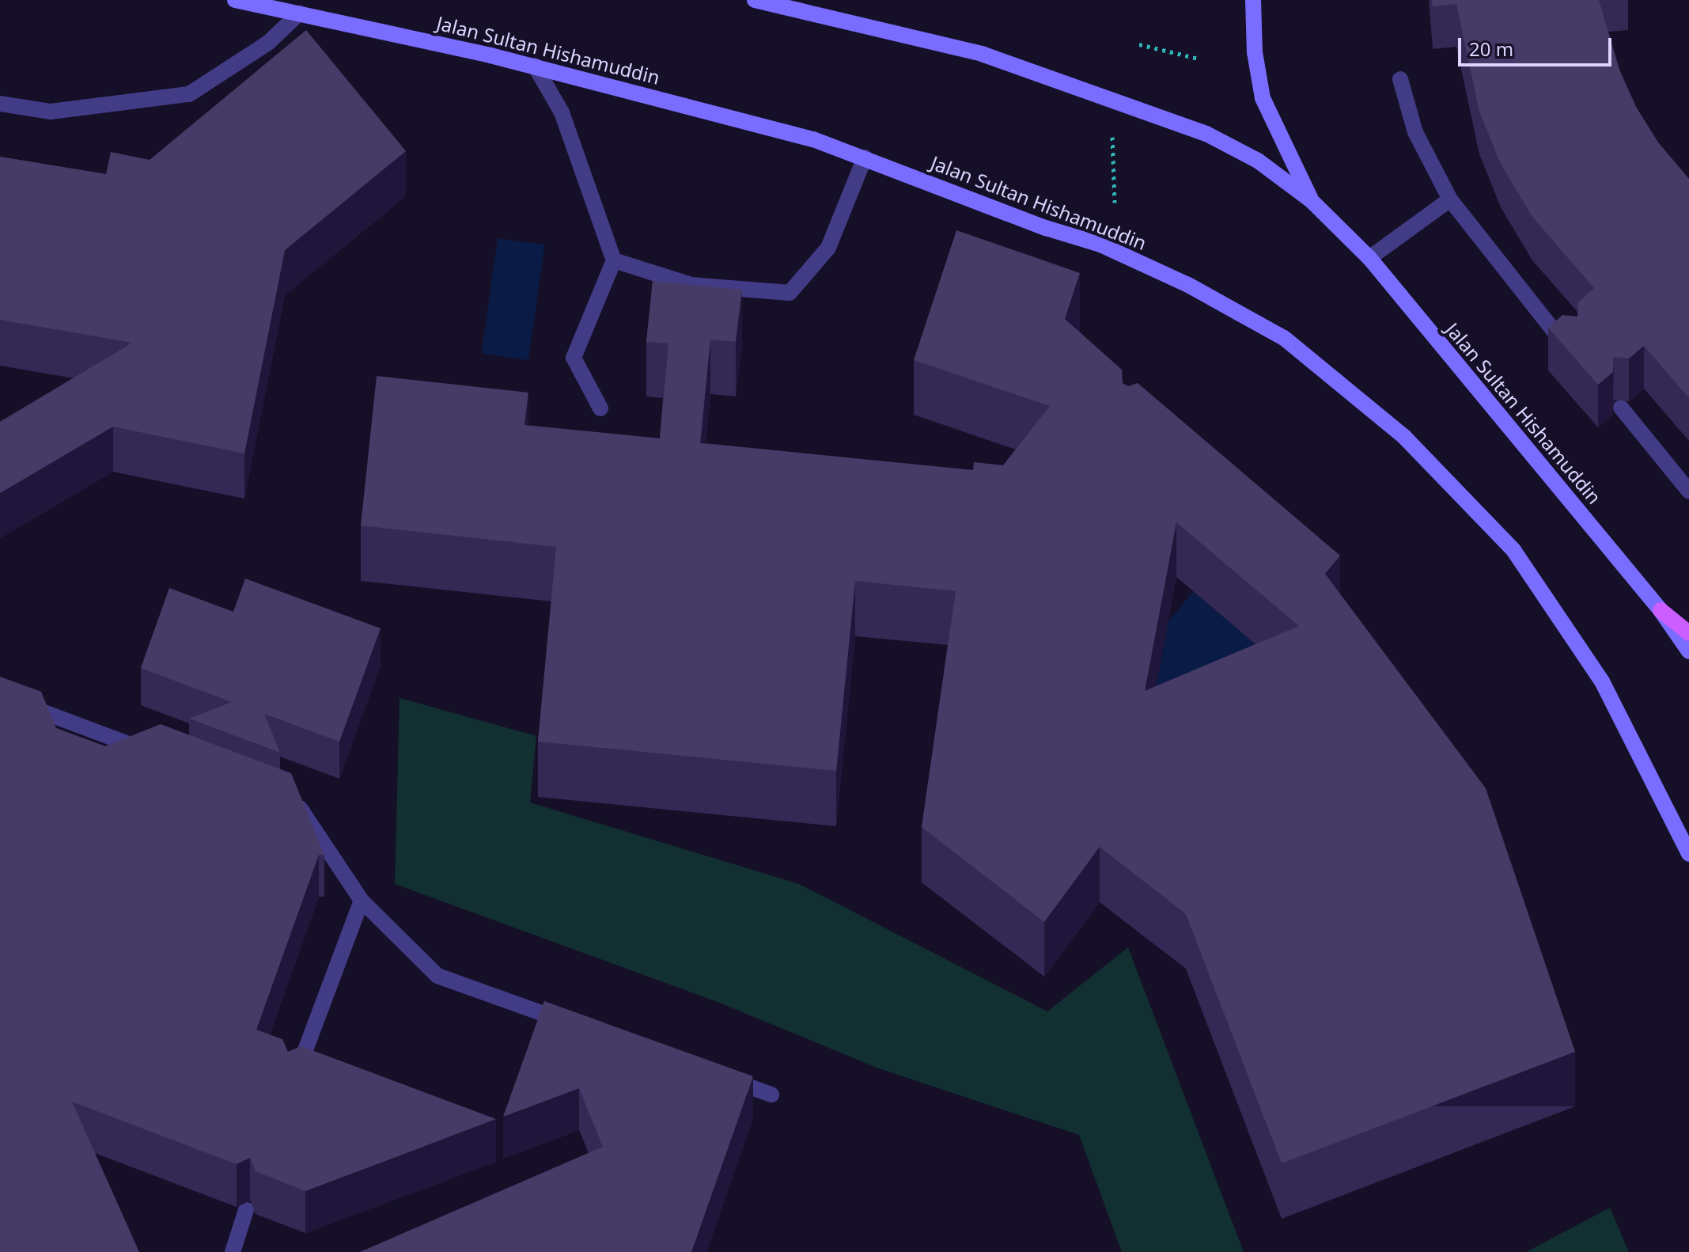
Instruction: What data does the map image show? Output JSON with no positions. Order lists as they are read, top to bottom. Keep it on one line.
{"streets":{"main road":["Jalan Sultan Hishamuddin"]},"scale_bar":"20 m"}
